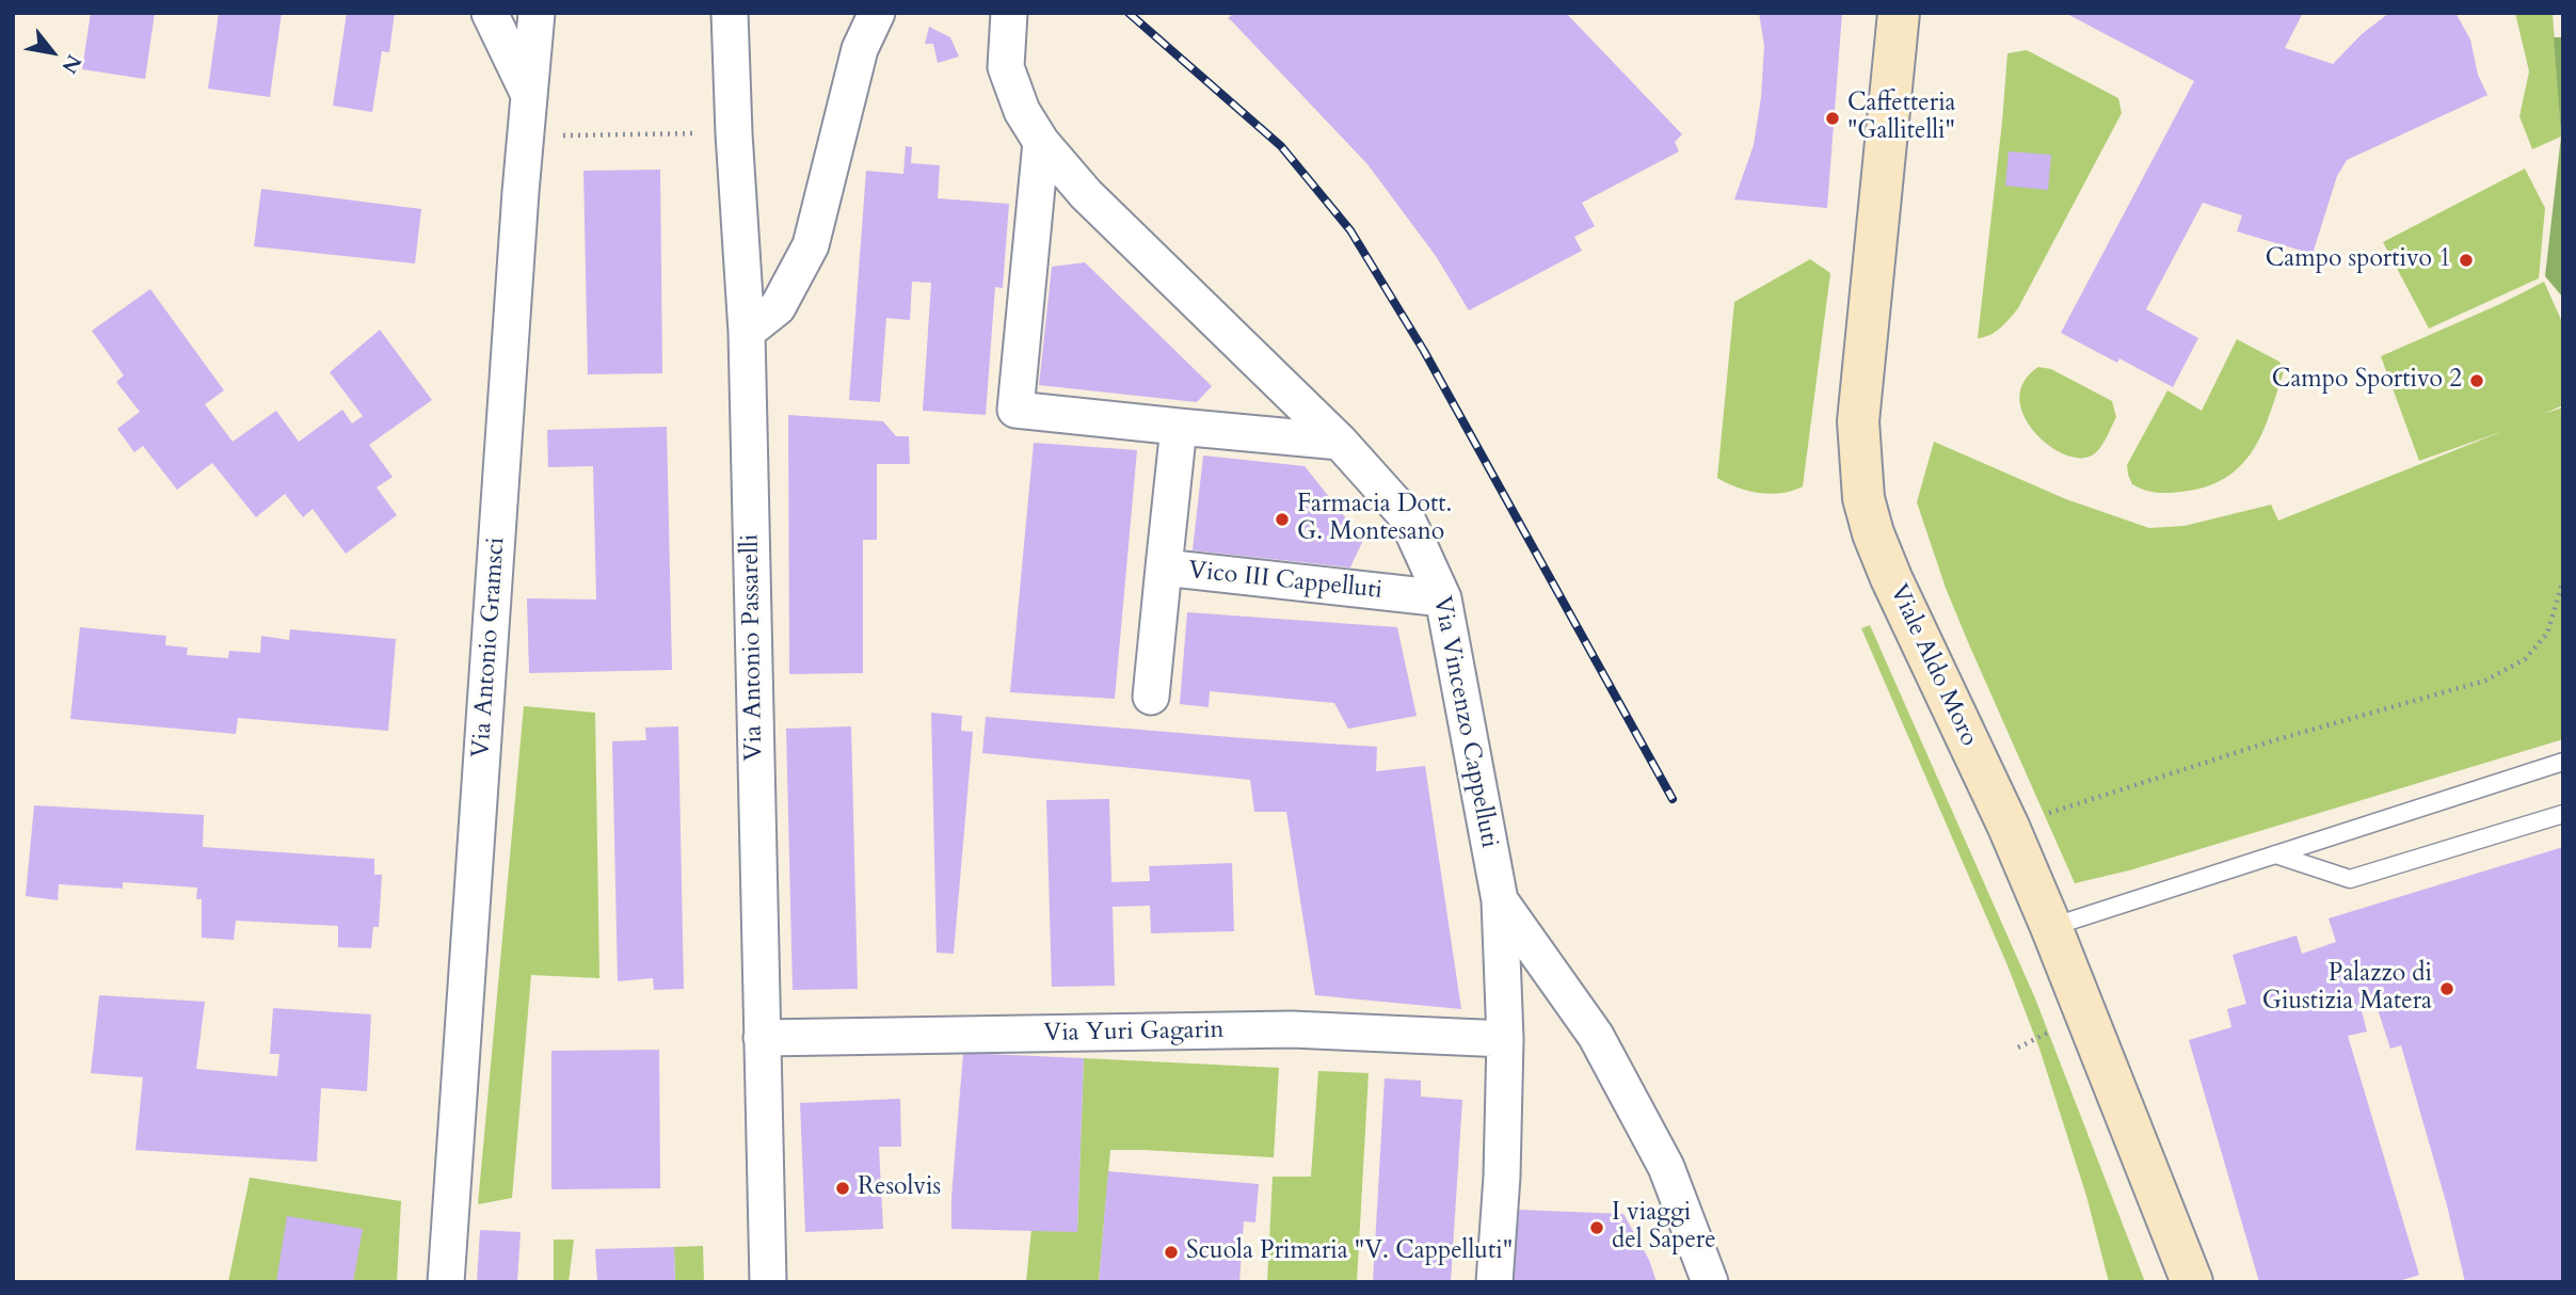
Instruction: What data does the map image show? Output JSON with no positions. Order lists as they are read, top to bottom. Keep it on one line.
{"streets":{"main road":["Viale Aldo Moro"],"street":["Vico III Cappelluti","Via Antonio Gramsci","Via Antonio Passarelli","Via Vincenzo Cappelluti","Via Yuri Gagarin"]},"crossings":[["Vico III Cappelluti","Via Vincenzo Cappelluti"],["Via Antonio Passarelli","Via Yuri Gagarin"],["Via Vincenzo Cappelluti","Via Yuri Gagarin"]],"places":["Caffetteria \"Gallitelli\"","Campo sportivo 1","Campo Sportivo 2","Farmacia Dott. G. Montesano","Palazzo di Giustizia Matera","Resolvis","I viaggi del Sapere","Scuola Primaria \"V. Cappelluti\""],"north":"bottom right"}
